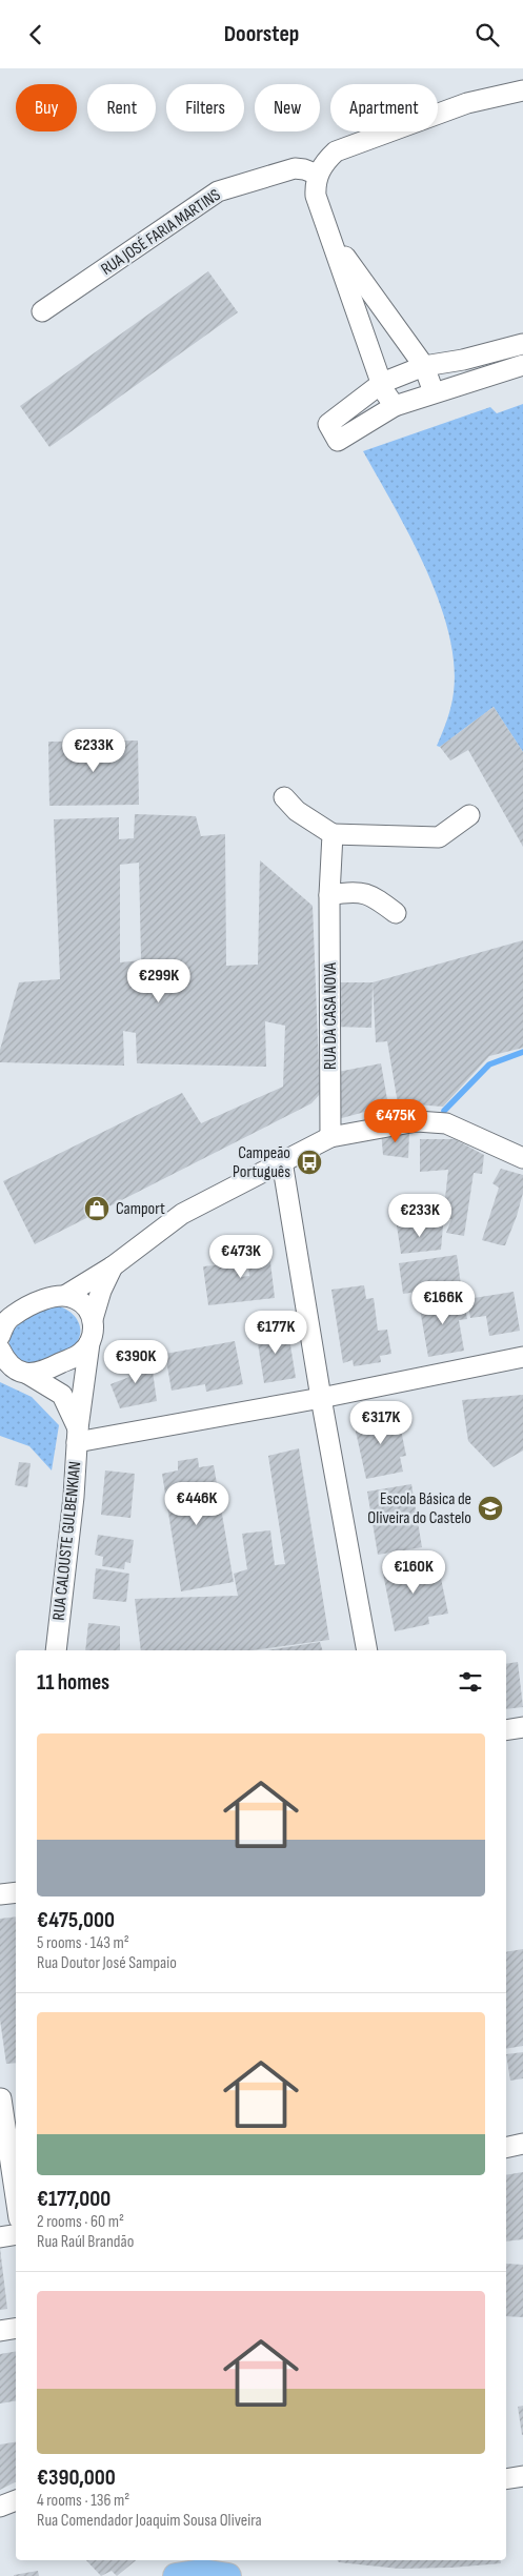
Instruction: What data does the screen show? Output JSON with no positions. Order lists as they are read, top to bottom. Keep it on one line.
{"streets":{"street":["RUA JOSÉ FARIA MARTINS","RUA DA CASA NOVA","RUA CALOUSTE GULBENKIAN"]},"places":{"bus stop":["Campeão Português"],"shop":["Camport"],"school or university":["Escola Básica de Oliveira do Castelo"]},"page":{"header":"Doorstep","chip":["Buy","Rent","Filters","New","Apartment"],"price":["€233K","€299K","€475K","€233K","€473K","€166K","€177K","€390K","€317K","€446K","€160K"],"heading":"11 homes","list":[{"name":"€475,000","note":"5 rooms · 143 m² · Rua Doutor José Sampaio"},{"name":"€177,000","note":"2 rooms · 60 m² · Rua Raúl Brandão"},{"name":"€390,000","note":"4 rooms · 136 m² · Rua Comendador Joaquim Sousa Oliveira"}]}}
